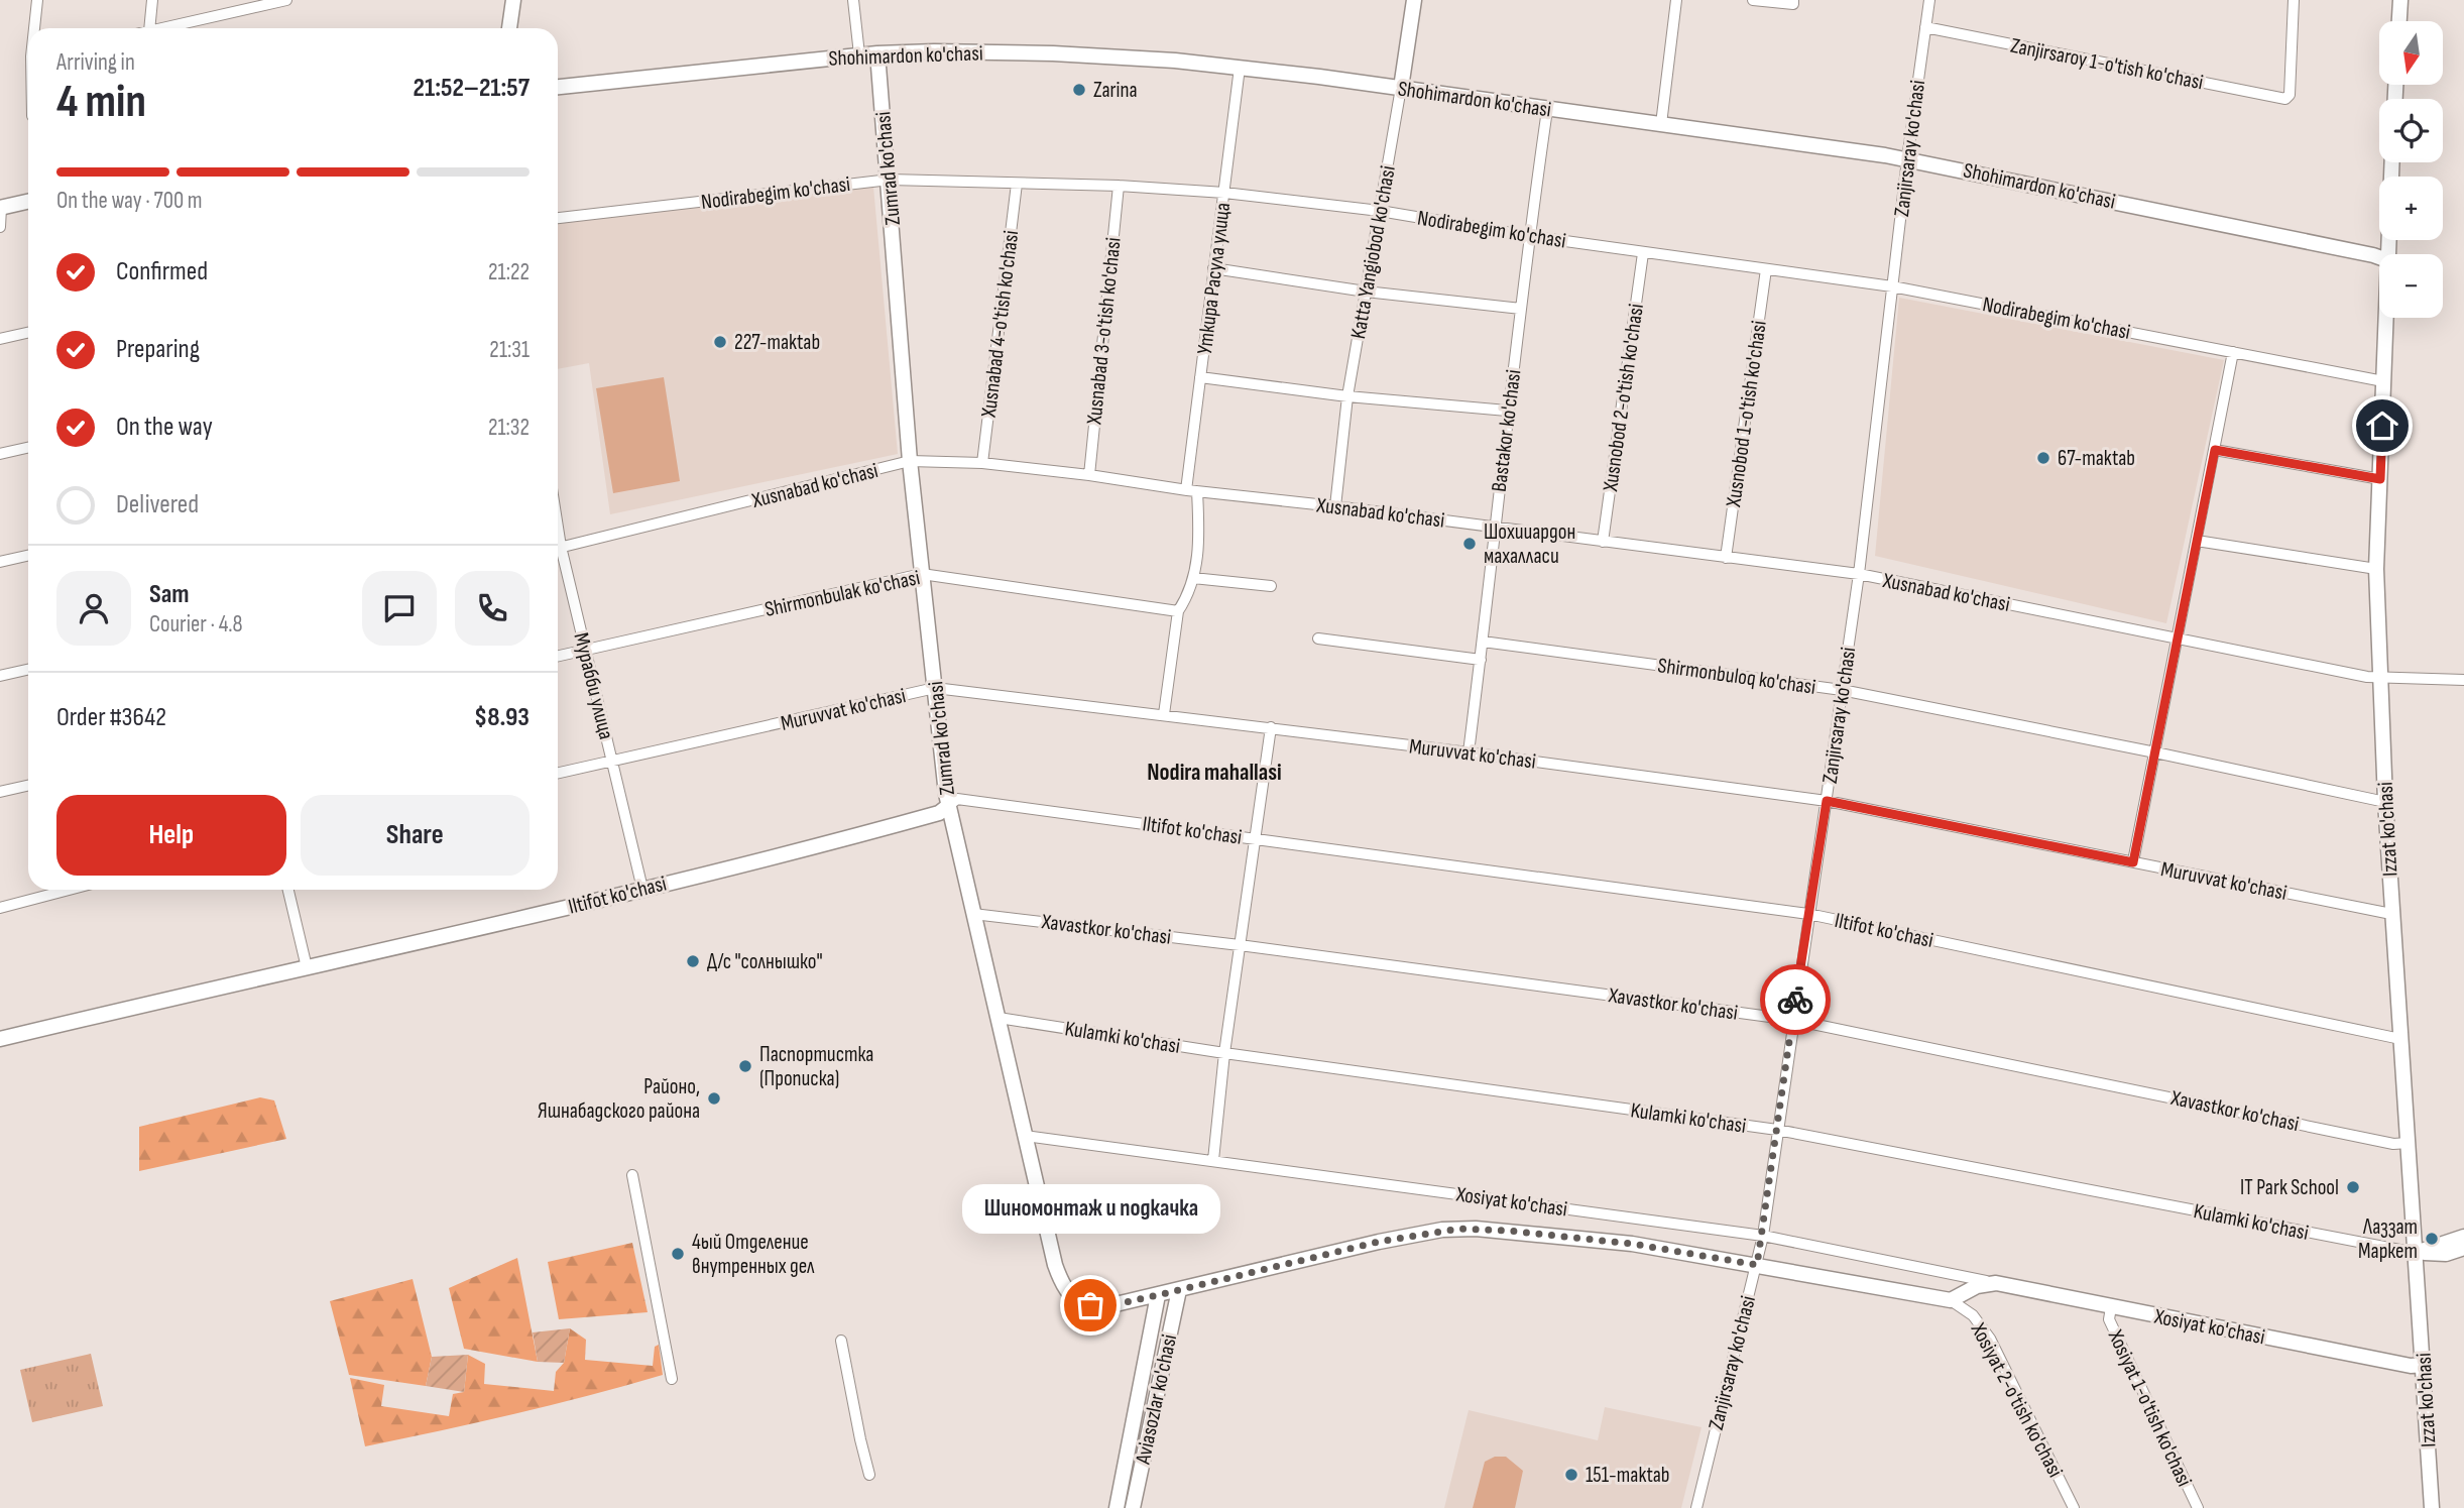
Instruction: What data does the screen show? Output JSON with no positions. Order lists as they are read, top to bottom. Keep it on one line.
{"streets":{"main road":["Shohimardon ko'chasi","Zumrad ko'chasi","Katta Yangiobod ko'chasi","Izzat ko'chasi","Iltifot ko'chasi","Xosiyat ko'chasi","Aviasozlar ko'chasi"],"street":["Zanjirsaroy 1-o'tish ko'chasi","Zanjirsaray ko'chasi","Nodirabegim ko'chasi","Уткира Расула улица","Xusnabad 4-o'tish ko'chasi","Xusnabad 3-o'tish ko'chasi","Xusnobod 2-o'tish ko'chasi","Xusnobod 1-o'tish ko'chasi","Bastakor ko'chasi","Xusnabad ko'chasi","Shirmonbulak ko'chasi","Shirmonbuloq ko'chasi","Мурабби улица","Muruvvat ko'chasi","Xavastkor ko'chasi","Kulamki ko'chasi","Xosiyat 2-o'tish ko'chasi","Xosiyat 1-o'tish ko'chasi"]},"crossings":[["Shohimardon ko'chasi","Zanjirsaray ko'chasi"],["Shohimardon ko'chasi","Zumrad ko'chasi"],["Shohimardon ko'chasi","Katta Yangiobod ko'chasi"],["Shohimardon ko'chasi","Уткира Расула улица"],["Shohimardon ko'chasi","Bastakor ko'chasi"],["Zanjirsaroy 1-o'tish ko'chasi","Zanjirsaray ko'chasi"],["Zanjirsaray ko'chasi","Nodirabegim ko'chasi"],["Zanjirsaray ko'chasi","Xusnabad ko'chasi"],["Zanjirsaray ko'chasi","Shirmonbuloq ko'chasi"],["Zanjirsaray ko'chasi","Muruvvat ko'chasi"],["Zanjirsaray ko'chasi","Iltifot ko'chasi"],["Zanjirsaray ko'chasi","Xavastkor ko'chasi"],["Zanjirsaray ko'chasi","Kulamki ko'chasi"],["Zanjirsaray ko'chasi","Xosiyat ko'chasi"],["Zumrad ko'chasi","Nodirabegim ko'chasi"],["Zumrad ko'chasi","Xusnabad ko'chasi"],["Zumrad ko'chasi","Shirmonbulak ko'chasi"],["Zumrad ko'chasi","Muruvvat ko'chasi"],["Zumrad ko'chasi","Iltifot ko'chasi"],["Zumrad ko'chasi","Xavastkor ko'chasi"],["Zumrad ko'chasi","Kulamki ko'chasi"],["Zumrad ko'chasi","Xosiyat ko'chasi"],["Zumrad ko'chasi","Aviasozlar ko'chasi"],["Nodirabegim ko'chasi","Katta Yangiobod ko'chasi"],["Nodirabegim ko'chasi","Уткира Расула улица"],["Nodirabegim ko'chasi","Xusnabad 4-o'tish ko'chasi"],["Nodirabegim ko'chasi","Xusnabad 3-o'tish ko'chasi"],["Nodirabegim ko'chasi","Xusnobod 2-o'tish ko'chasi"],["Nodirabegim ko'chasi","Xusnobod 1-o'tish ko'chasi"],["Nodirabegim ko'chasi","Bastakor ko'chasi"],["Nodirabegim ko'chasi","Izzat ko'chasi"],["Katta Yangiobod ko'chasi","Xusnabad ko'chasi"],["Уткира Расула улица","Xusnabad ko'chasi"],["Xusnabad 4-o'tish ko'chasi","Xusnabad ko'chasi"],["Xusnabad 3-o'tish ko'chasi","Xusnabad ko'chasi"],["Xusnobod 2-o'tish ko'chasi","Xusnabad ko'chasi"],["Xusnobod 1-o'tish ko'chasi","Xusnabad ko'chasi"],["Bastakor ko'chasi","Xusnabad ko'chasi"],["Bastakor ko'chasi","Shirmonbuloq ko'chasi"],["Bastakor ko'chasi","Muruvvat ko'chasi"],["Xusnabad ko'chasi","Izzat ko'chasi"],["Shirmonbulak ko'chasi","Мурабби улица"],["Shirmonbuloq ko'chasi","Izzat ko'chasi"],["Мурабби улица","Muruvvat ko'chasi"],["Мурабби улица","Iltifot ko'chasi"],["Muruvvat ko'chasi","Izzat ko'chasi"],["Izzat ko'chasi","Iltifot ko'chasi"],["Izzat ko'chasi","Xavastkor ko'chasi"],["Izzat ko'chasi","Kulamki ko'chasi"],["Izzat ko'chasi","Xosiyat ko'chasi"],["Xosiyat ko'chasi","Aviasozlar ko'chasi"],["Xosiyat ko'chasi","Xosiyat 2-o'tish ko'chasi"],["Xosiyat ko'chasi","Xosiyat 1-o'tish ko'chasi"]],"districts":["Nodira mahallasi"],"places":["Zarina","227-maktab","67-maktab","Шохииардон махалласи","Д/с \"солнышко\"","Паспортистка (Прописка)","Районо, Яшнабадского района","IT Park School","Лаззат Маркет","4ый Отделение внутренных дел","Шиномонтаж и подкачка","151-maktab"],"north":"bottom","page":{"map_buttons":["+","−"],"heading":["4 min","Arriving in","21:52–21:57"],"panel":["Sam","Courier · 4.8","Order #3642","$8.93"],"bar":"On the way · 700 m","list":[["Confirmed","21:22"],["Preparing","21:31"],["On the way","21:32"],"Delivered"],"buttons":["Help","Share"],"bubble":"Шиномонтаж и подкачка"}}
